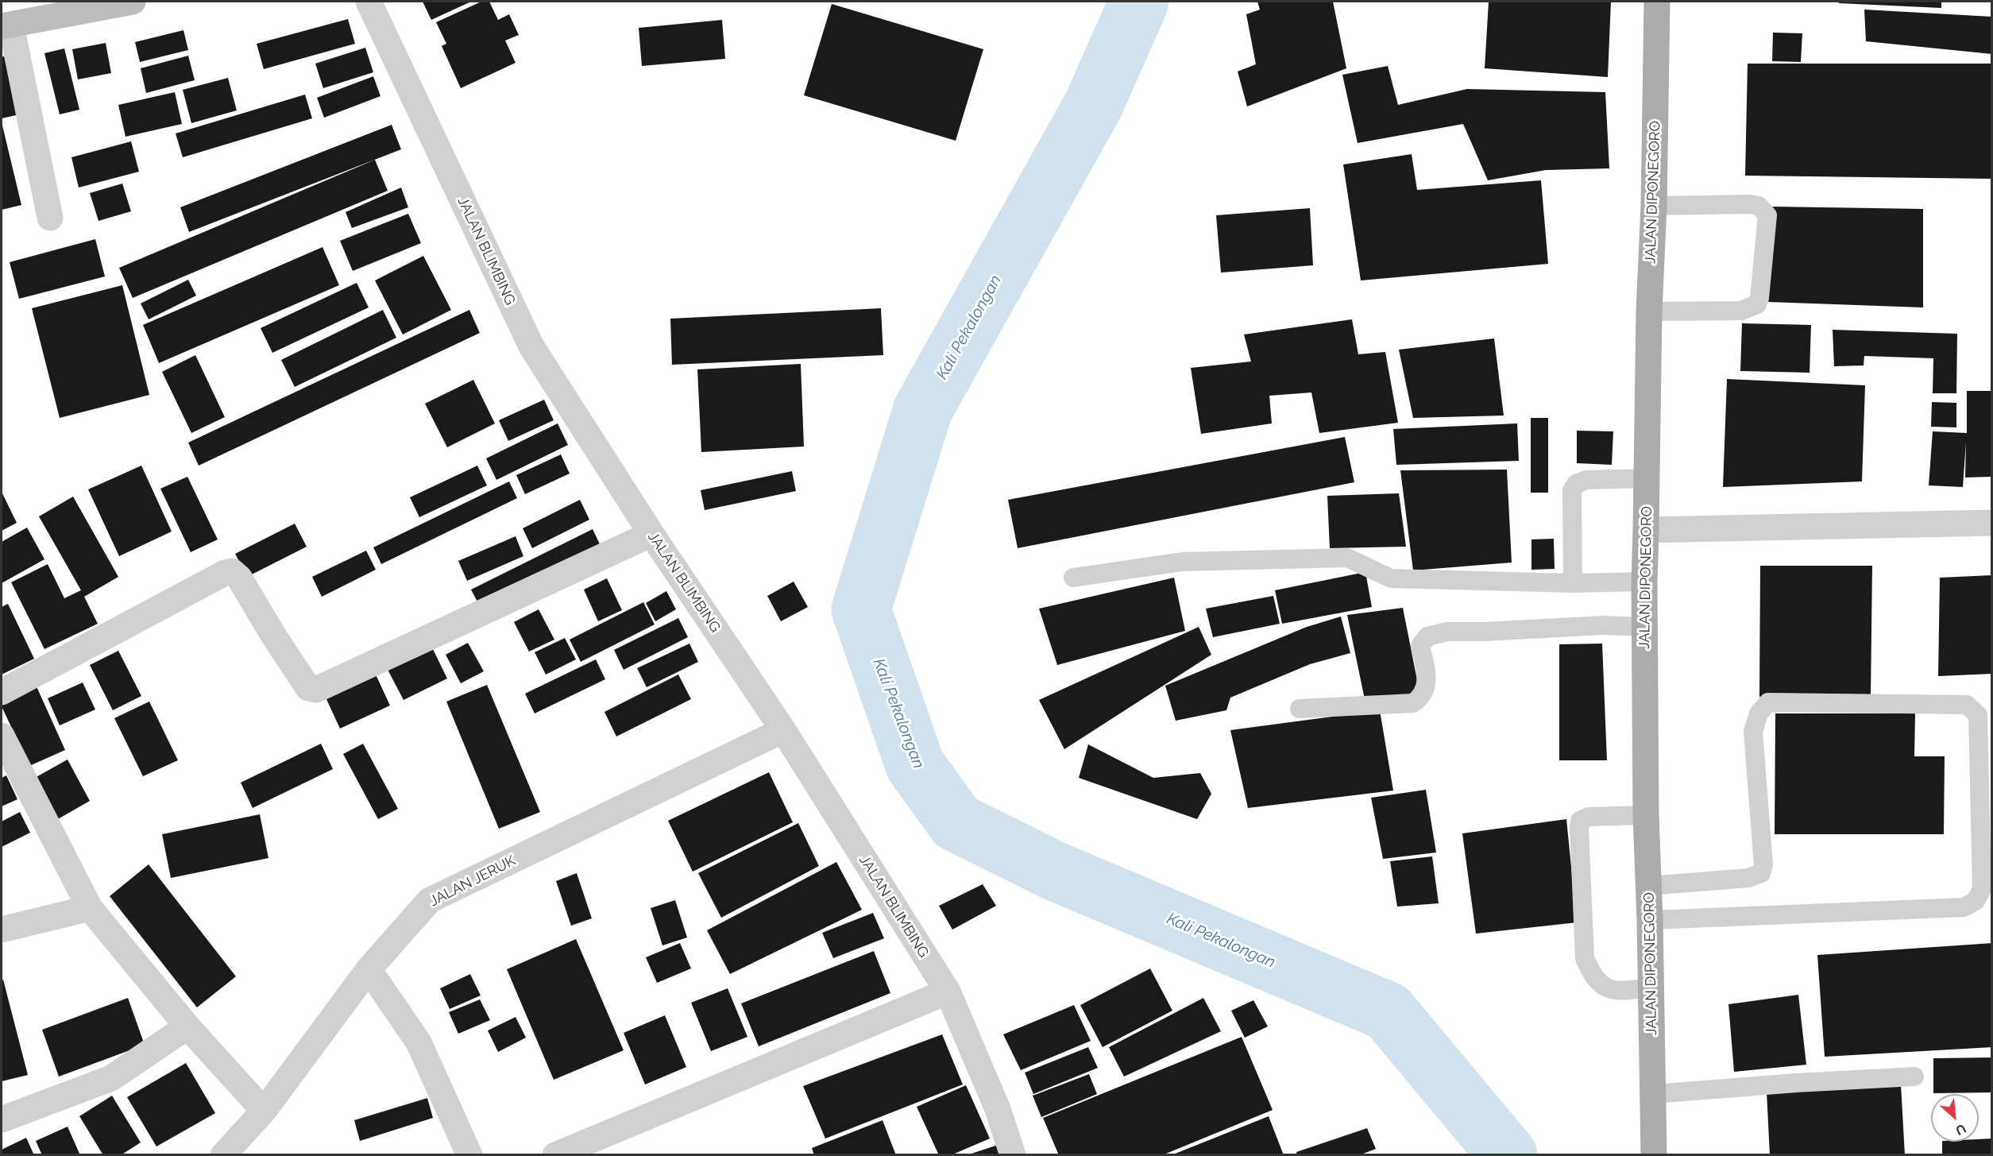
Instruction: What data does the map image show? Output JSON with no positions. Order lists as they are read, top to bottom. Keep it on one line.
{"streets":{"main road":["JALAN DIPONEGORO"],"street":["JALAN BLIMBING","JALAN JERUK"]},"crossings":[["JALAN BLIMBING","JALAN JERUK"]],"water":["Kali Pekalongan"],"north":"bottom right"}
